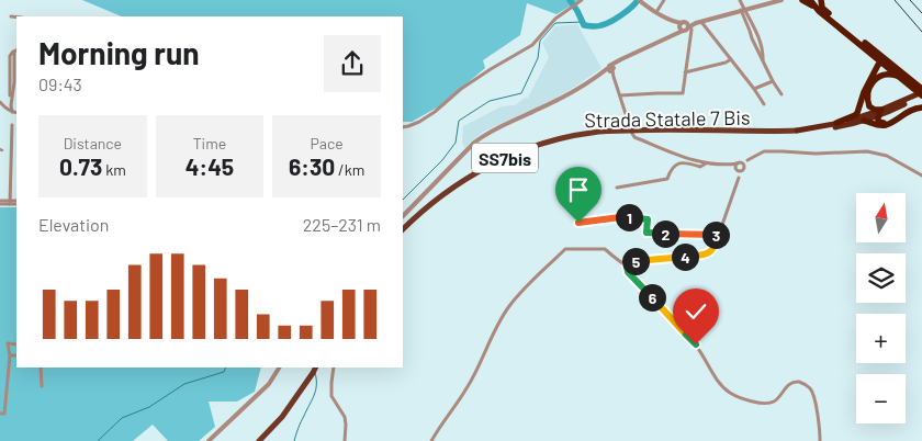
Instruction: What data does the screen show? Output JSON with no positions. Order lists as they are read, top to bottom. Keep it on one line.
{"streets":{"highway":["SS7bis"],"main road":["Strada Statale 7 Bis"]},"crossings":[["Strada Statale 7 Bis","SS7bis"]],"north":"top","page":{"heading":["Morning run","09:43"],"stats":[["Distance","0.73 km"],["Time","4:45"],["Pace","6:30 /km"]],"map_buttons":["+","−"],"chart":["Elevation","225–231 m"],"pins":["1","2","3","4","5","6"]}}
